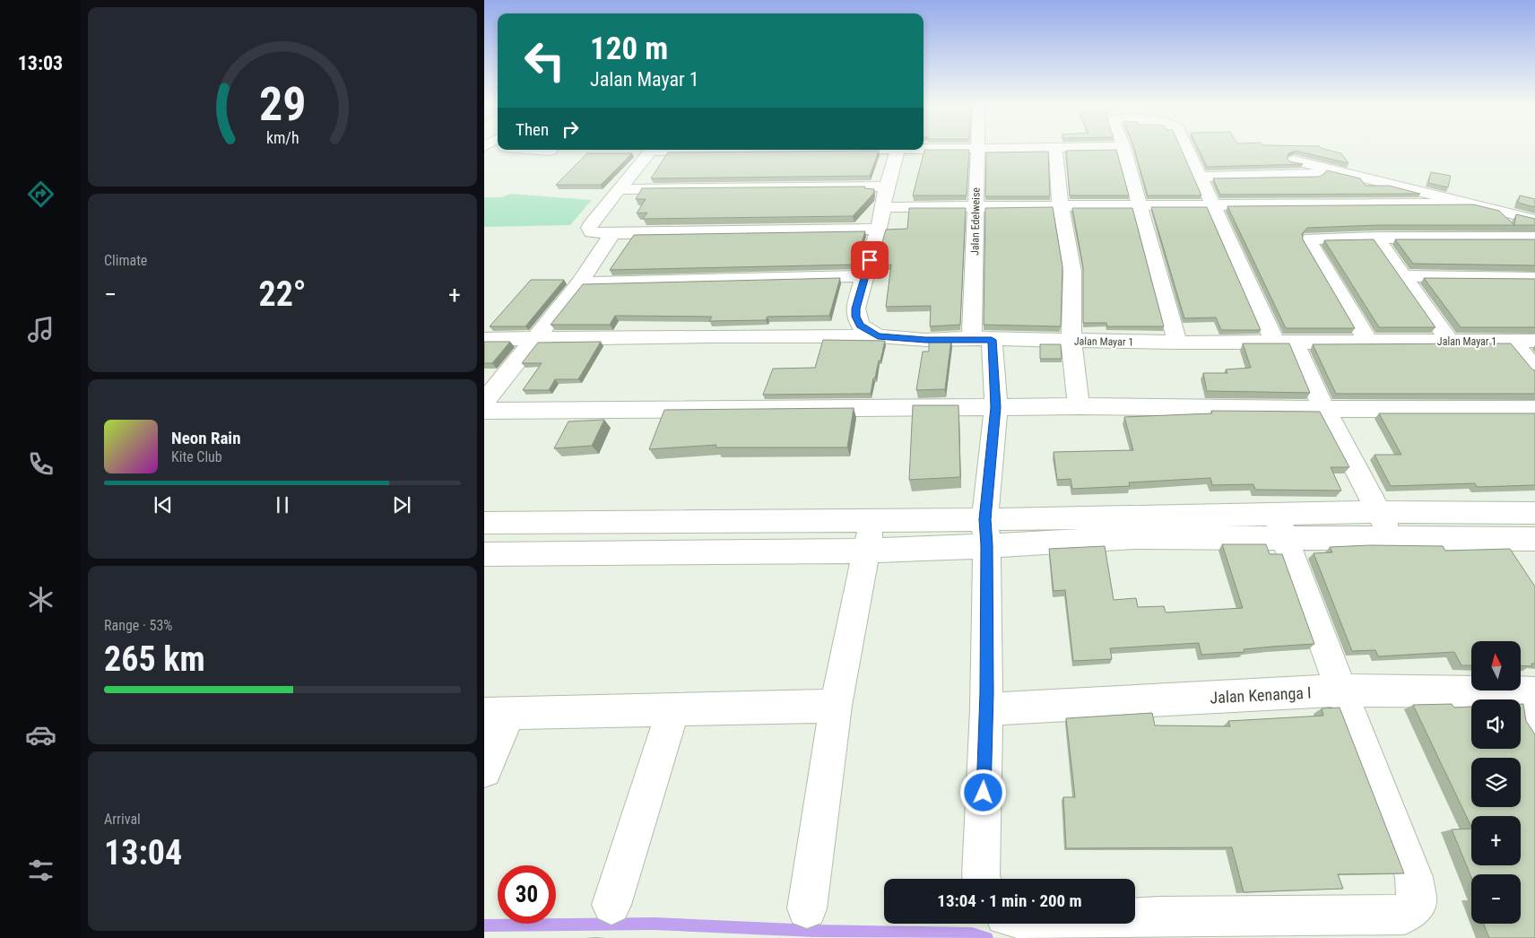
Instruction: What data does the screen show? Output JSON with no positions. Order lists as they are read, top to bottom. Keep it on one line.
{"streets":{"street":["Jalan Edelweise","Jalan Mayar 1","Jalan Kenanga I"]},"crossings":[["Jalan Edelweise","Jalan Mayar 1"],["Jalan Edelweise","Jalan Kenanga I"]],"north":"top","page":{"tabs":"13:03","turn":["120 m","Jalan Mayar 1"],"then":"Then","tile":["Climate",["Range · 53%","265 km"],["Arrival","13:04"]],"heat":["−","22°","+"],"song":["Neon Rain","Kite Club"],"map_buttons":["+","−"],"limit":"30","trip":"13:04 · 1 min · 200 m","gauge":["29","km/h"]}}
